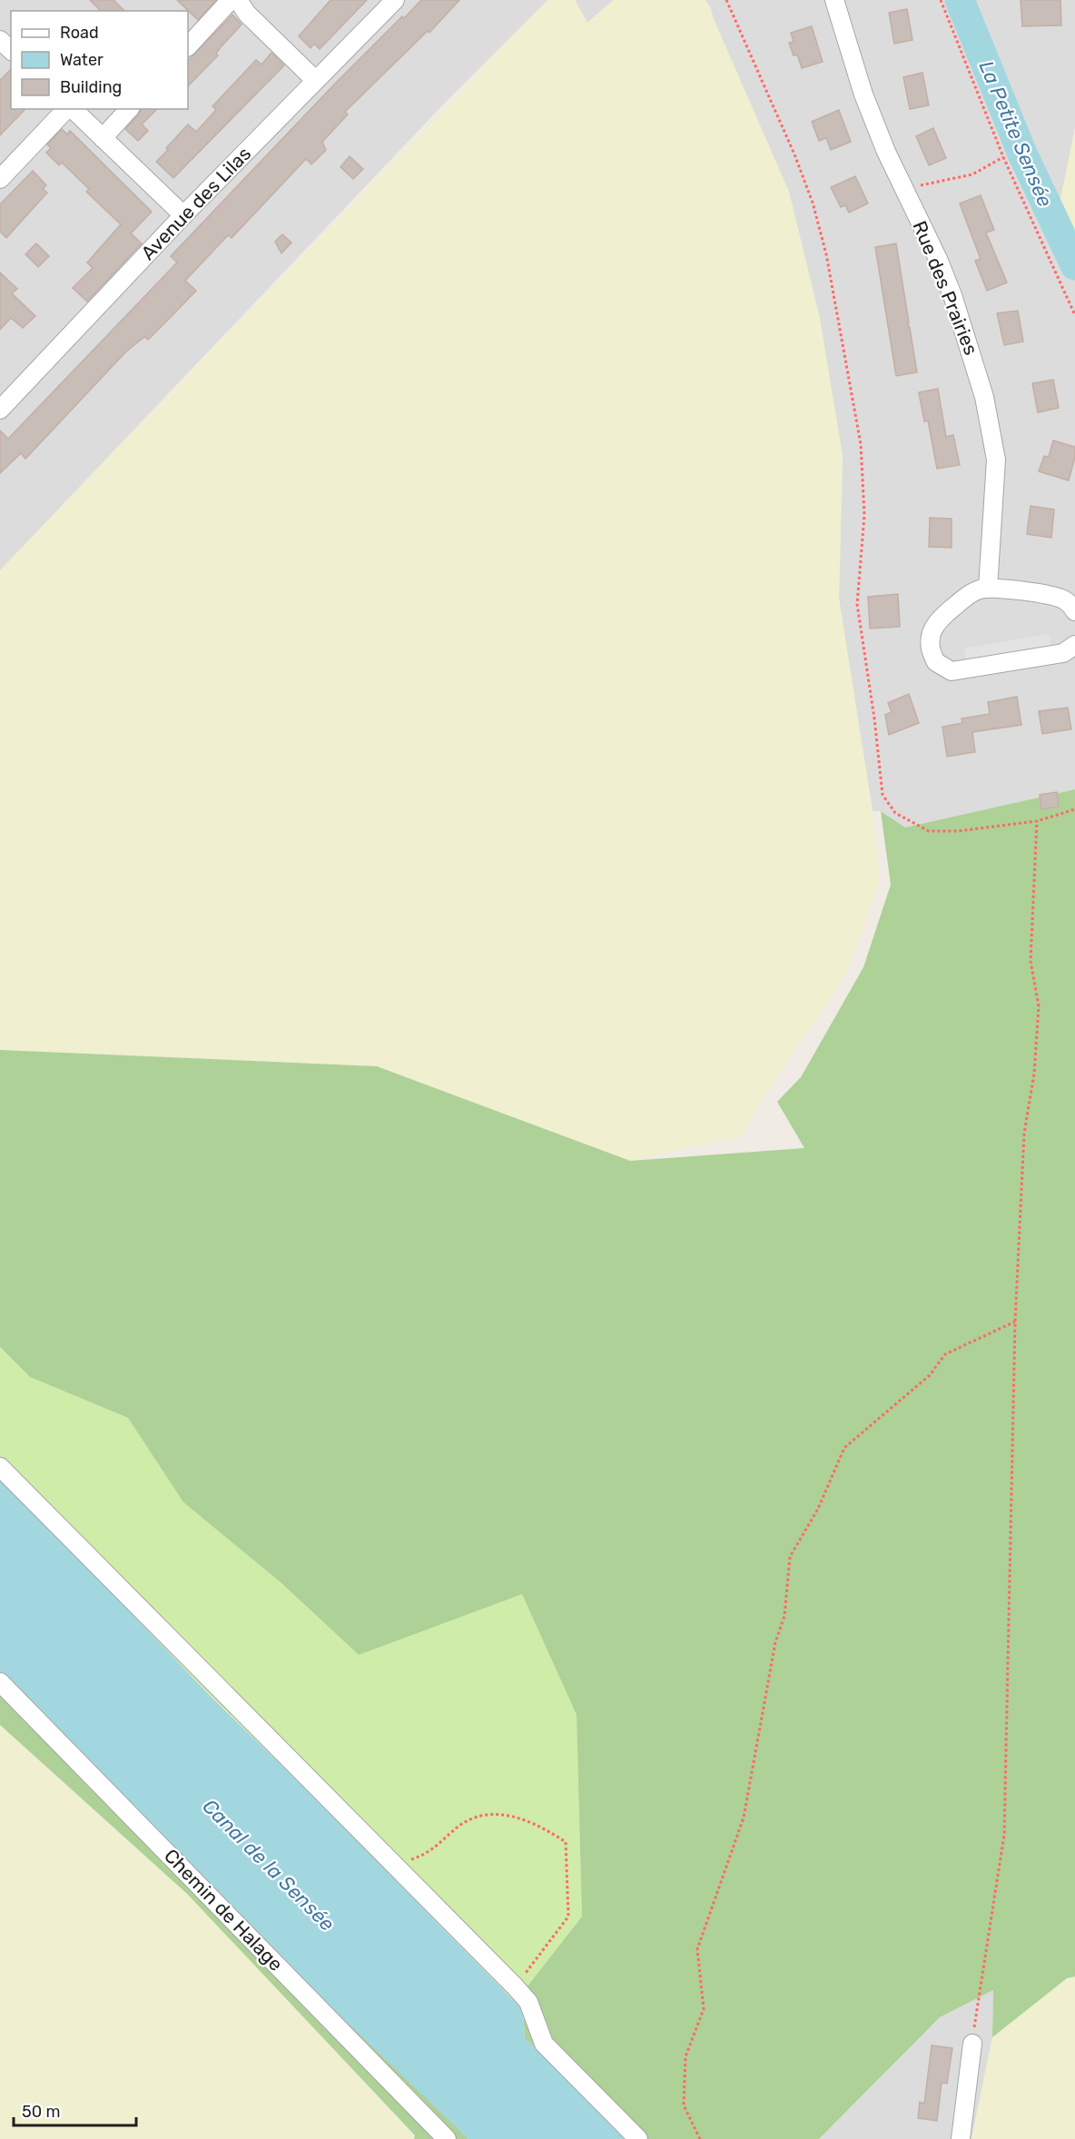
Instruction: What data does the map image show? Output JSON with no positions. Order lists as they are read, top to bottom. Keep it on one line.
{"streets":{"street":["Avenue des Lilas","Rue des Prairies","Chemin de Halage"]},"water":["La Petite Sensée","Canal de la Sensée"],"legend":["Road","Water","Building"],"scale_bar":"50 m"}
